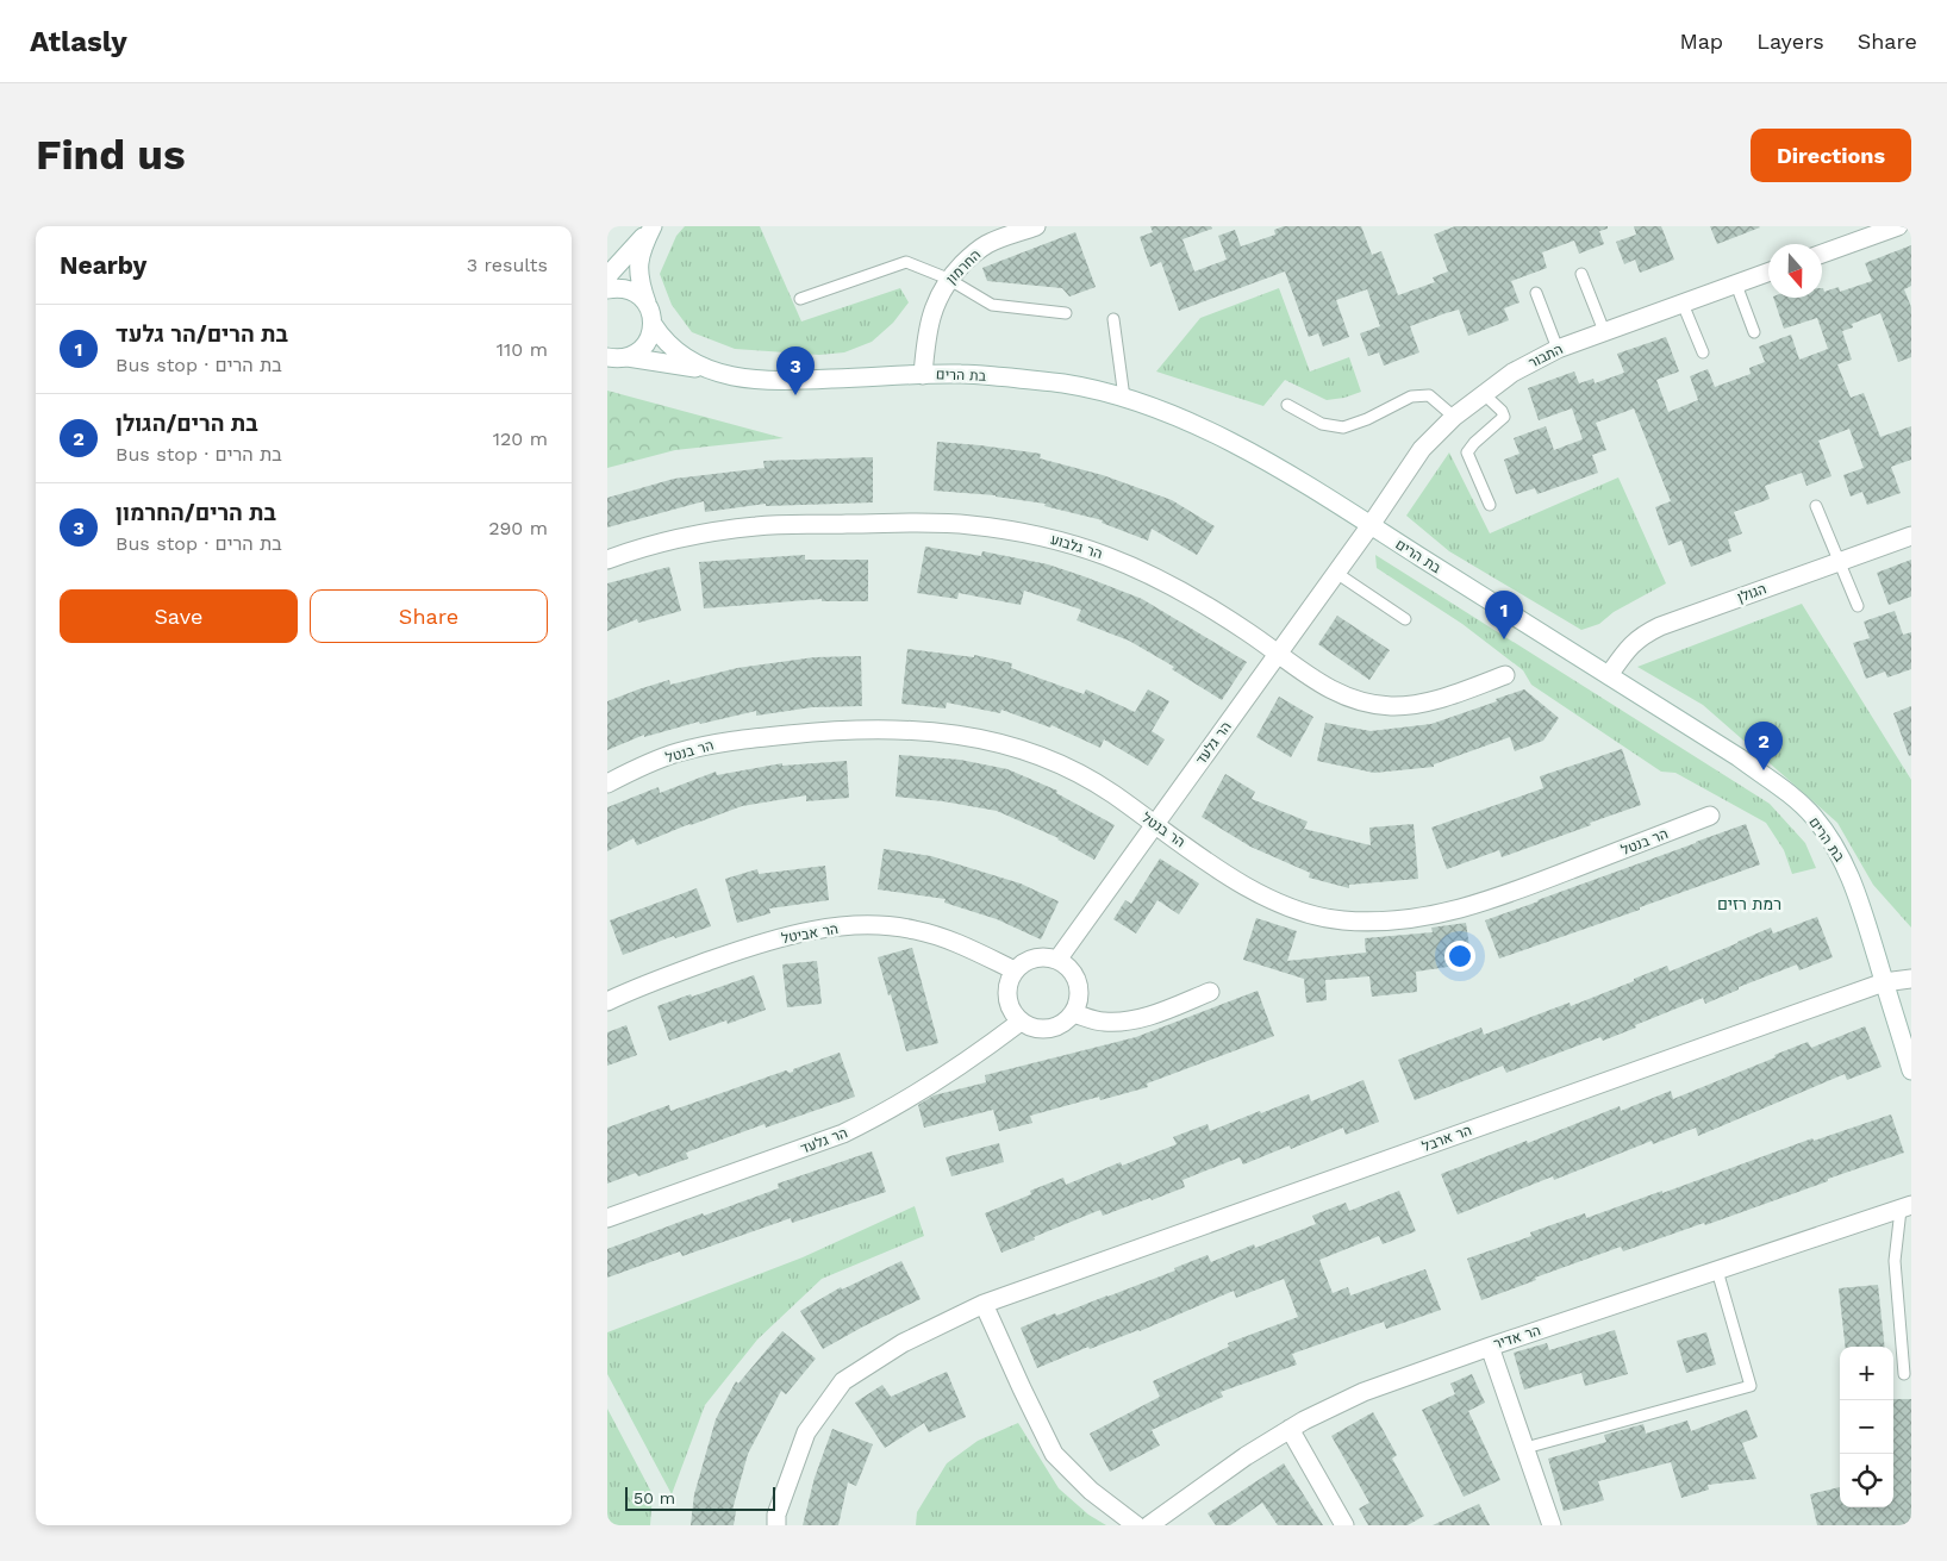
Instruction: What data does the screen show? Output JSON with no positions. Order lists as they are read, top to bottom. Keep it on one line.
{"streets":{"street":["החרמון","התבור","בת הרים","הר גלבוע","הגולן","הר גלעד","הר בנטל","הר אביטל","הר ארבל","הר אדיר"]},"crossings":[["החרמון","בת הרים"],["התבור","בת הרים"],["התבור","הר גלעד"],["בת הרים","הגולן"],["בת הרים","הר גלעד"],["בת הרים","הר ארבל"],["הר גלבוע","הר גלעד"],["הר גלעד","הר בנטל"],["הר גלעד","הר אביטל"]],"districts":["רמת רזים"],"scale_bar":"50 m","north":"bottom","page":{"header":"Atlasly","nav":["Map","Layers","Share"],"buttons":["Directions",["Save","Share"]],"title":"Find us","heading":["Nearby","3 results"],"list":[{"mark":"1","name":"בת הרים/הר גלעד","note":"Bus stop · בת הרים","value":"110 m"},{"mark":"2","name":"בת הרים/הגולן","note":"Bus stop · בת הרים","value":"120 m"},{"mark":"3","name":"בת הרים/החרמון","note":"Bus stop · בת הרים","value":"290 m"}],"pins":["3","1","2"],"map_buttons":["+","−"],"scale":"50 m"}}
